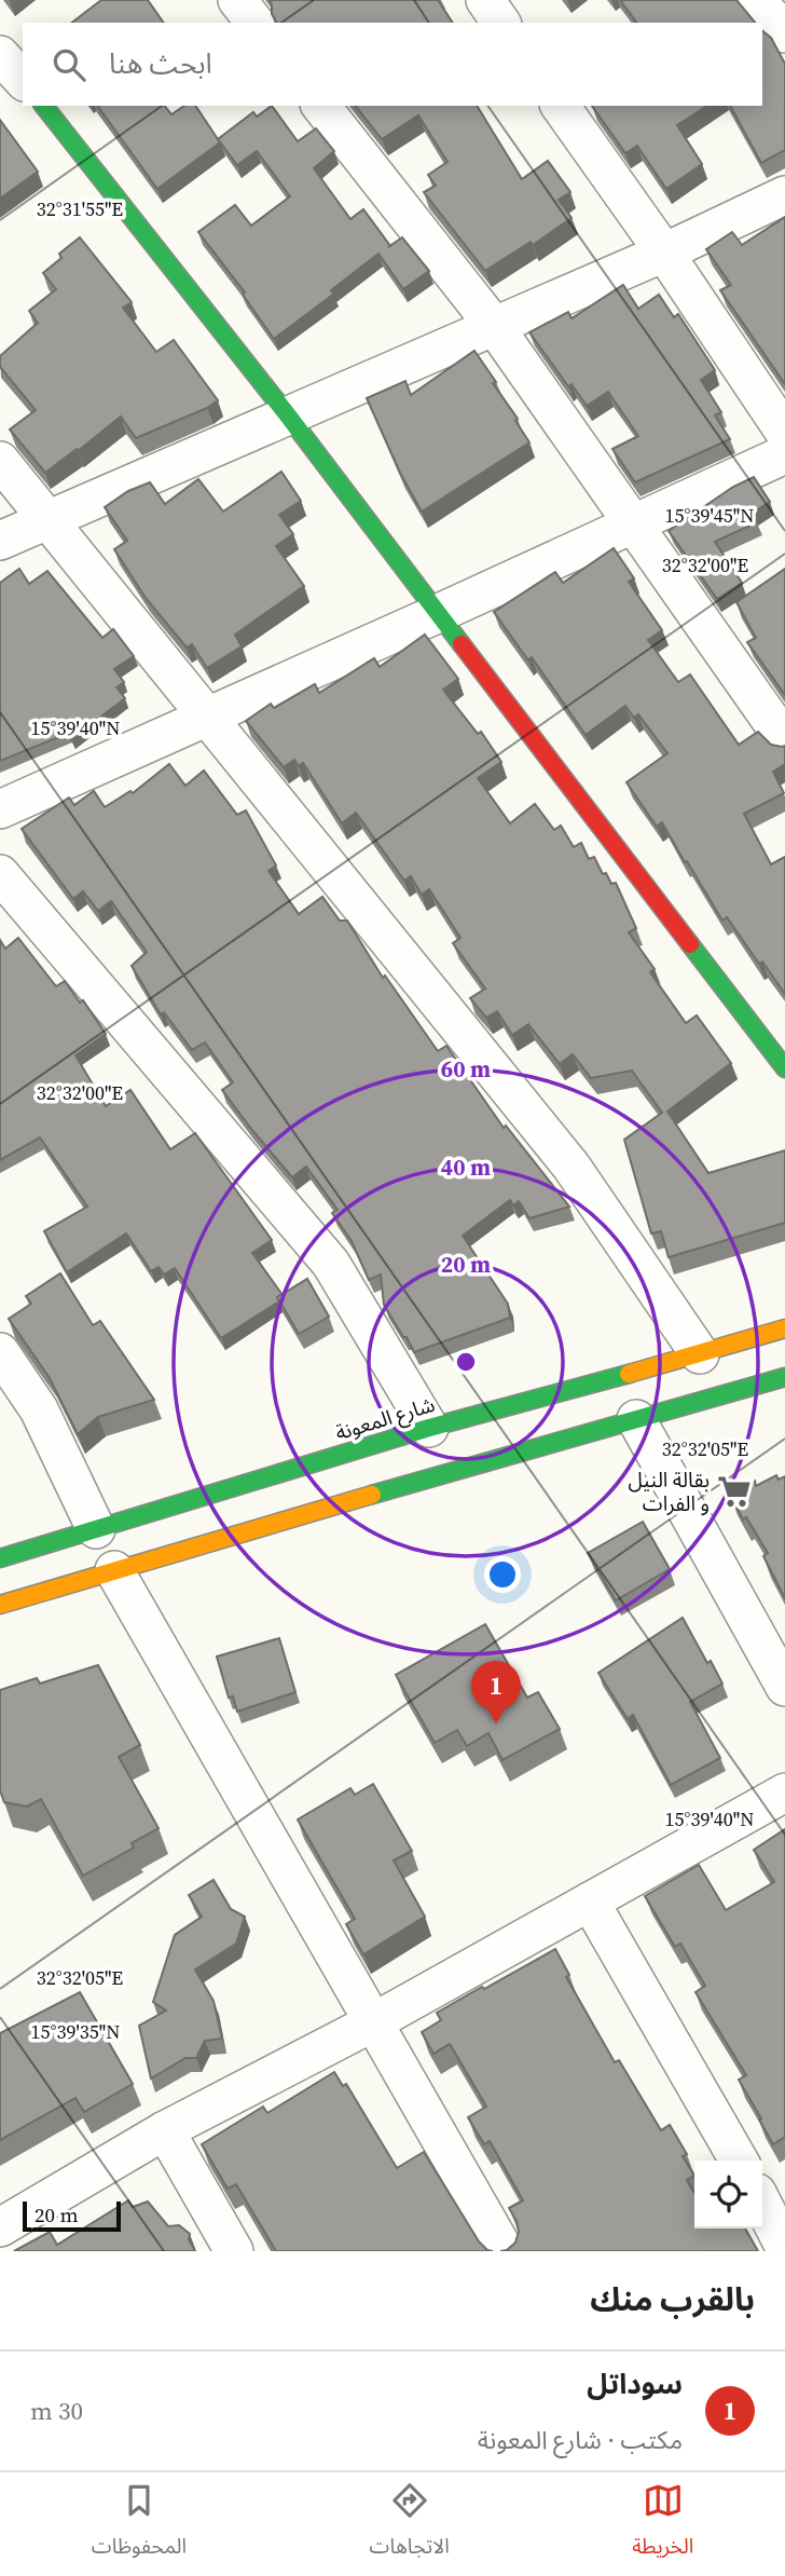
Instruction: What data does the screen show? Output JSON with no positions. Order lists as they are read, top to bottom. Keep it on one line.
{"streets":{"main road":["شارع المعونة"]},"places":{"supermarket":["بقالة النيل و الفرات"]},"scale_bar":"20 m","page":{"search":"ابحث هنا","pins":"1","scale":"20 m","heading":"بالقرب منك","list":[{"mark":"1","name":"سوداتل","note":"مكتب · شارع المعونة","value":"30 m"}],"nav":["الخريطة","الاتجاهات","المحفوظات"]},"coordinates":["32°31'55\"E","15°39'45\"N","32°32'00\"E","15°39'40\"N","32°32'05\"E","15°39'35\"N"],"rings":["60 m","40 m","20 m"]}
